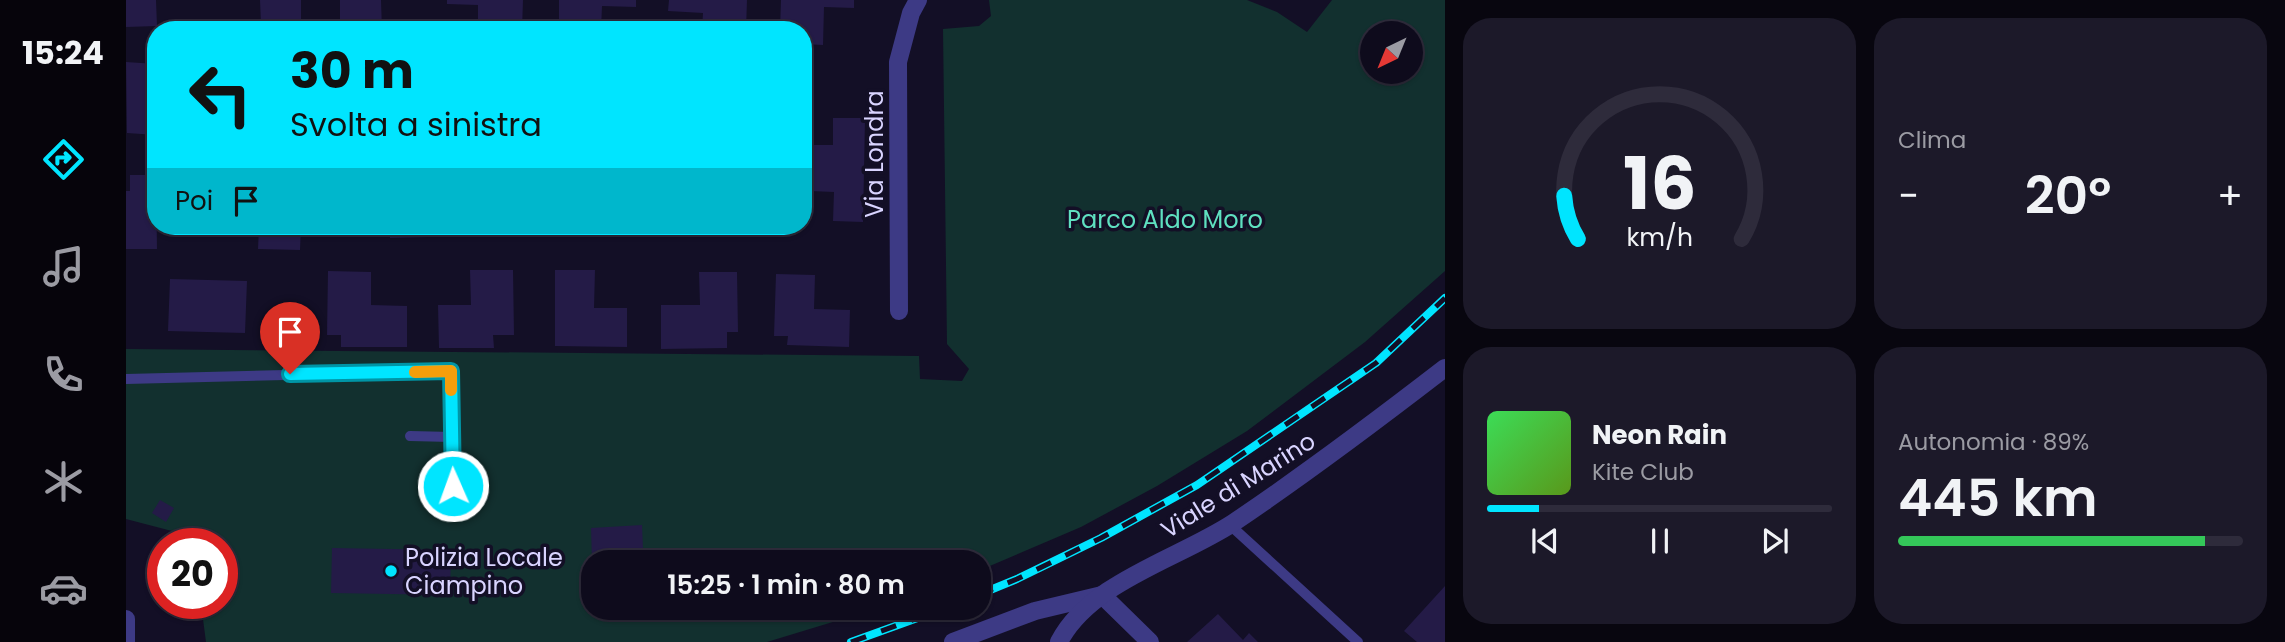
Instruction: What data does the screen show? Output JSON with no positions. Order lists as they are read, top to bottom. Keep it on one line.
{"streets":{"street":["Via Londra","Viale di Marino"]},"parks":["Parco Aldo Moro"],"places":["Polizia Locale Ciampino"],"north":"bottom left","page":{"tabs":"15:24","tile":["Clima",["Autonomia · 89%","445 km"]],"turn":["30 m","Svolta a sinistra"],"heat":["−","20°","+"],"then":"Poi","song":["Neon Rain","Kite Club"],"limit":"20","trip":"15:25 · 1 min · 80 m","gauge":["16","km/h"]}}
